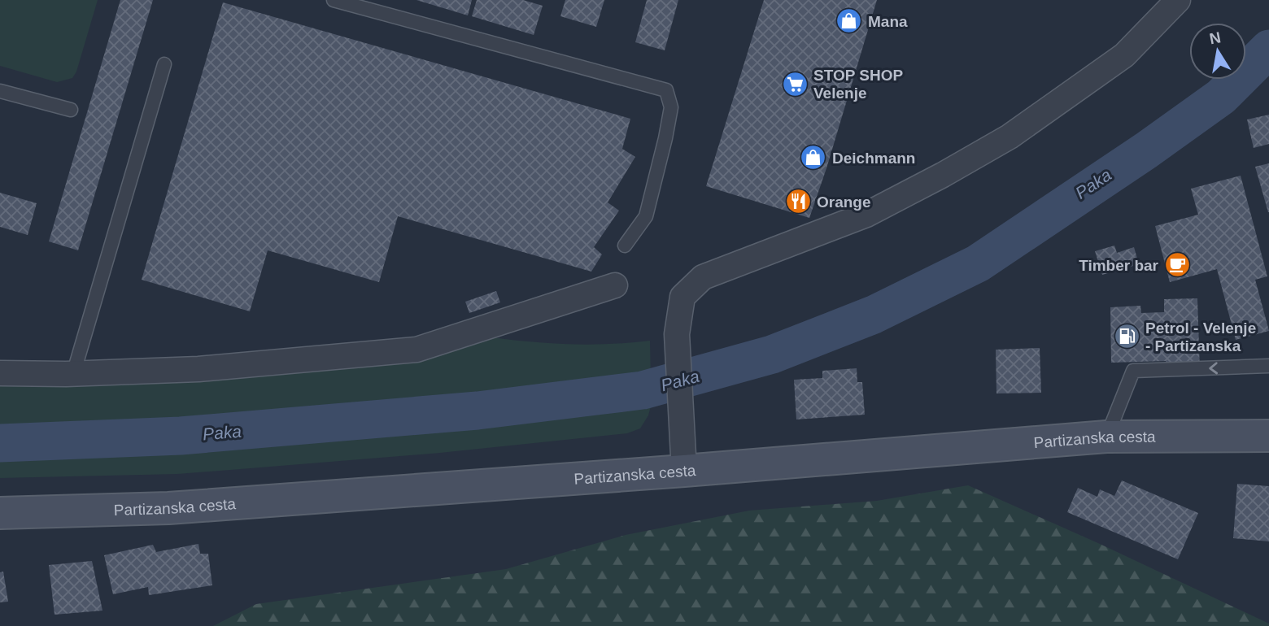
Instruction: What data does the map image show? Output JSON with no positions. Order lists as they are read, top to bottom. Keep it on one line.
{"streets":{"main road":["Partizanska cesta"]},"water":["Paka"],"places":{"shop":["Mana","Deichmann"],"supermarket":["STOP SHOP Velenje"],"restaurant":["Orange"],"cafe":["Timber bar"],"fuel station":["Petrol - Velenje - Partizanska"]},"north":"top"}
